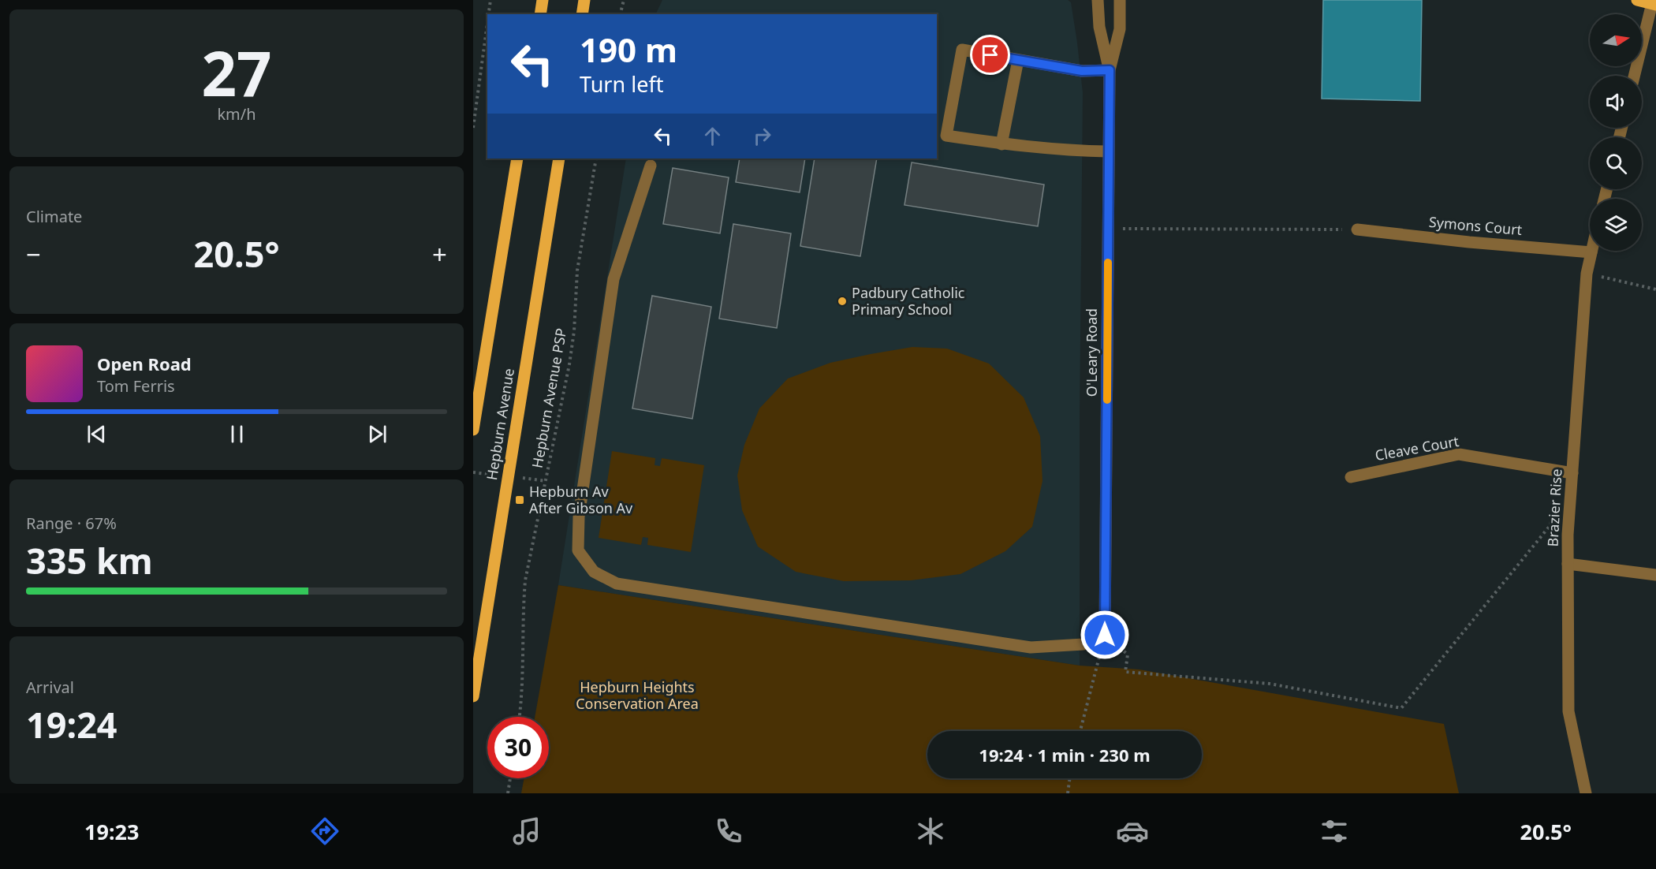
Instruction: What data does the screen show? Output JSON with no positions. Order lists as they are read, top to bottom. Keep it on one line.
{"streets":{"main road":["Hepburn Avenue"],"street":["Symons Court","O'Leary Road","Cleave Court","Brazier Rise"],"path":["Hepburn Avenue PSP"]},"crossings":[["Symons Court","Brazier Rise"],["Cleave Court","Brazier Rise"]],"parks":["Hepburn Heights Conservation Area"],"places":{"other":["Padbury Catholic Primary School"],"transit":["Hepburn Av After Gibson Av"]},"north":"right","page":{"tile":[["27","km/h"],"Climate",["Range · 67%","335 km"],["Arrival","19:24"]],"turn":["190 m","Turn left"],"heat":["−","20.5°","+"],"song":["Open Road","Tom Ferris"],"limit":"30","trip":"19:24 · 1 min · 230 m","tabs":["19:23","20.5°"]}}
